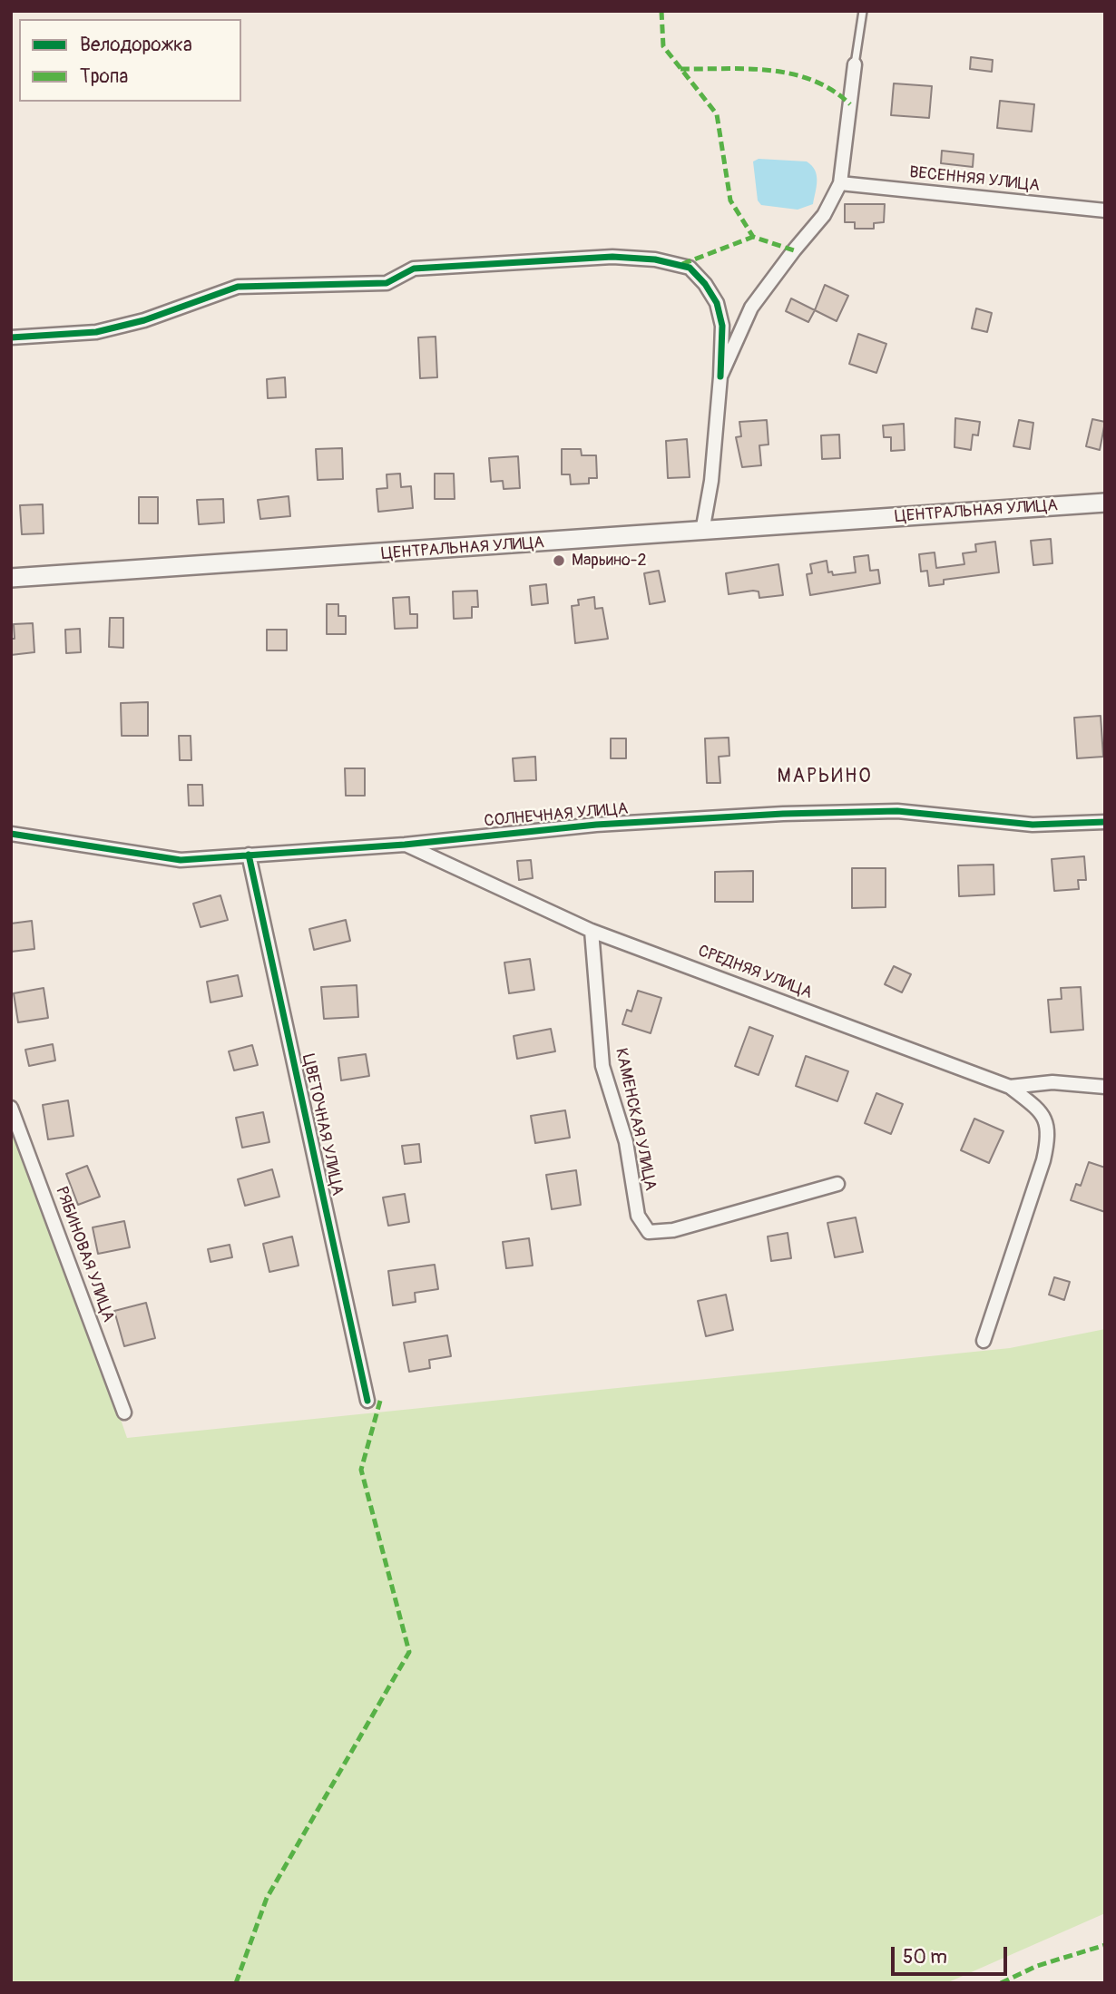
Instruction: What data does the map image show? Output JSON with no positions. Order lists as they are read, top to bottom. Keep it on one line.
{"streets":{"main road":["ЦЕНТРАЛЬНАЯ УЛИЦА"],"street":["ВЕСЕННЯЯ УЛИЦА","СОЛНЕЧНАЯ УЛИЦА","СРЕДНЯЯ УЛИЦА","КАМЕНСКАЯ УЛИЦА","ЦВЕТОЧНАЯ УЛИЦА","РЯБИНОВАЯ УЛИЦА"]},"crossings":[["СОЛНЕЧНАЯ УЛИЦА","СРЕДНЯЯ УЛИЦА"],["СОЛНЕЧНАЯ УЛИЦА","ЦВЕТОЧНАЯ УЛИЦА"],["СРЕДНЯЯ УЛИЦА","КАМЕНСКАЯ УЛИЦА"]],"districts":["МАРЬИНО"],"places":["Марьино-2"],"legend":["Велодорожка","Тропа"],"scale_bar":"50 m"}
